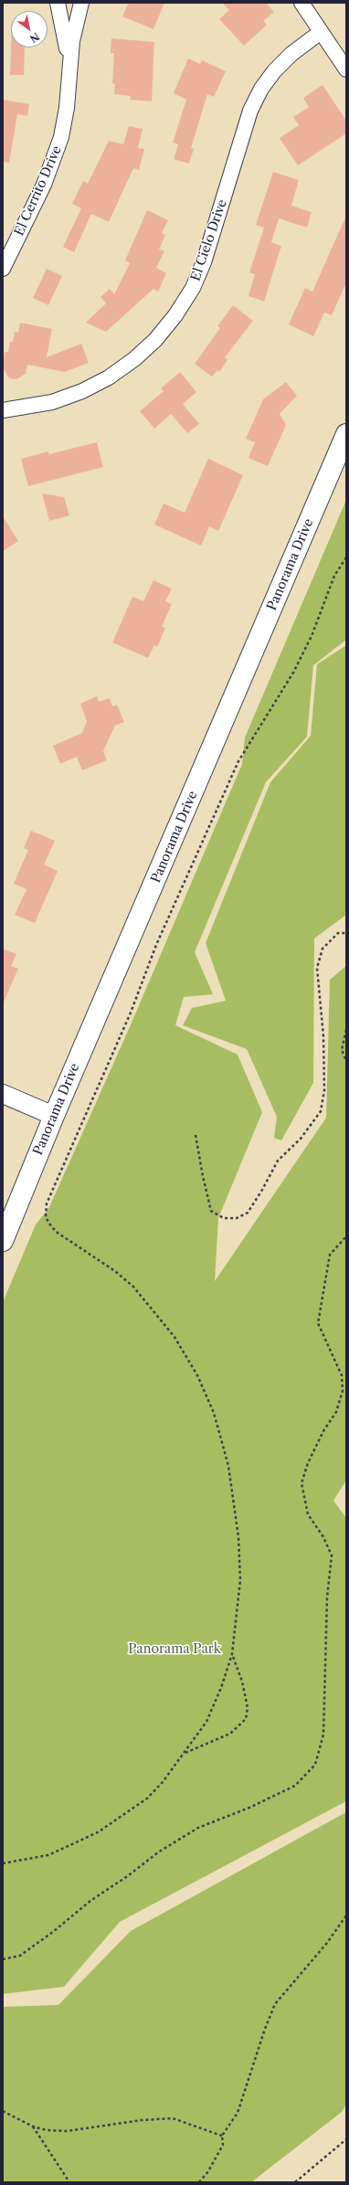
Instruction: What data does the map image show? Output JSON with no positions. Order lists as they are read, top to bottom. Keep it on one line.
{"streets":{"main road":["Panorama Drive"],"street":["El Cerrito Drive","El Cielo Drive"]},"parks":["Panorama Park"],"north":"bottom right"}
